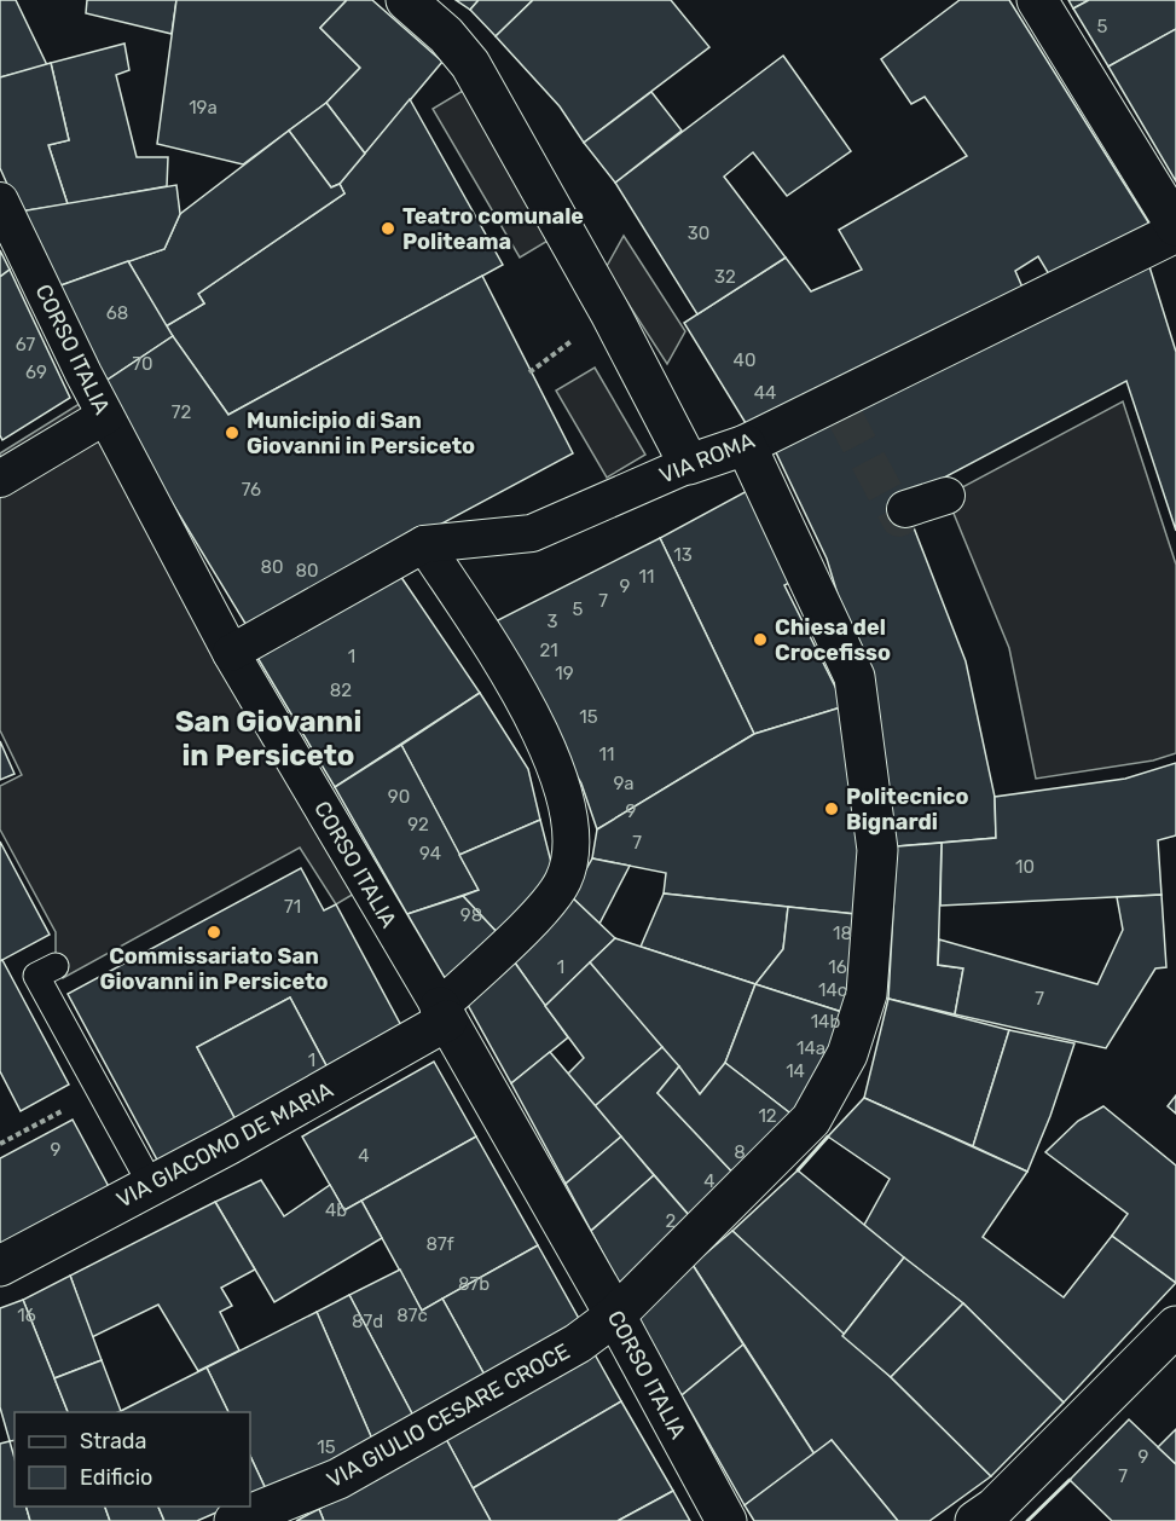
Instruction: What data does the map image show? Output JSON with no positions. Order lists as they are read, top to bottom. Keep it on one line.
{"streets":{"street":["CORSO ITALIA","VIA ROMA","VIA GIACOMO DE MARIA","VIA GIULIO CESARE CROCE"]},"crossings":[["CORSO ITALIA","VIA ROMA"],["CORSO ITALIA","VIA GIACOMO DE MARIA"],["CORSO ITALIA","VIA GIULIO CESARE CROCE"],["VIA ROMA","VIA GIULIO CESARE CROCE"]],"districts":["San Giovanni in Persiceto"],"places":["Teatro comunale Politeama","Municipio di San Giovanni in Persiceto","Chiesa del Crocefisso","Politecnico Bignardi","Commissariato San Giovanni in Persiceto"],"house_numbers":["5","19a","30","32","68","67","40","70","69","44","72","76","13","80","80","11","9","7","5","3","21","1","19","82","15","11","9a","90","9","92","7","94","10","71","98","18","1","16","14c","7","14b","14a","1","14","12","9","8","4","4","4b","2","87f","87b","16","87c","87d","15","9","7"],"legend":["Strada","Edificio"]}
